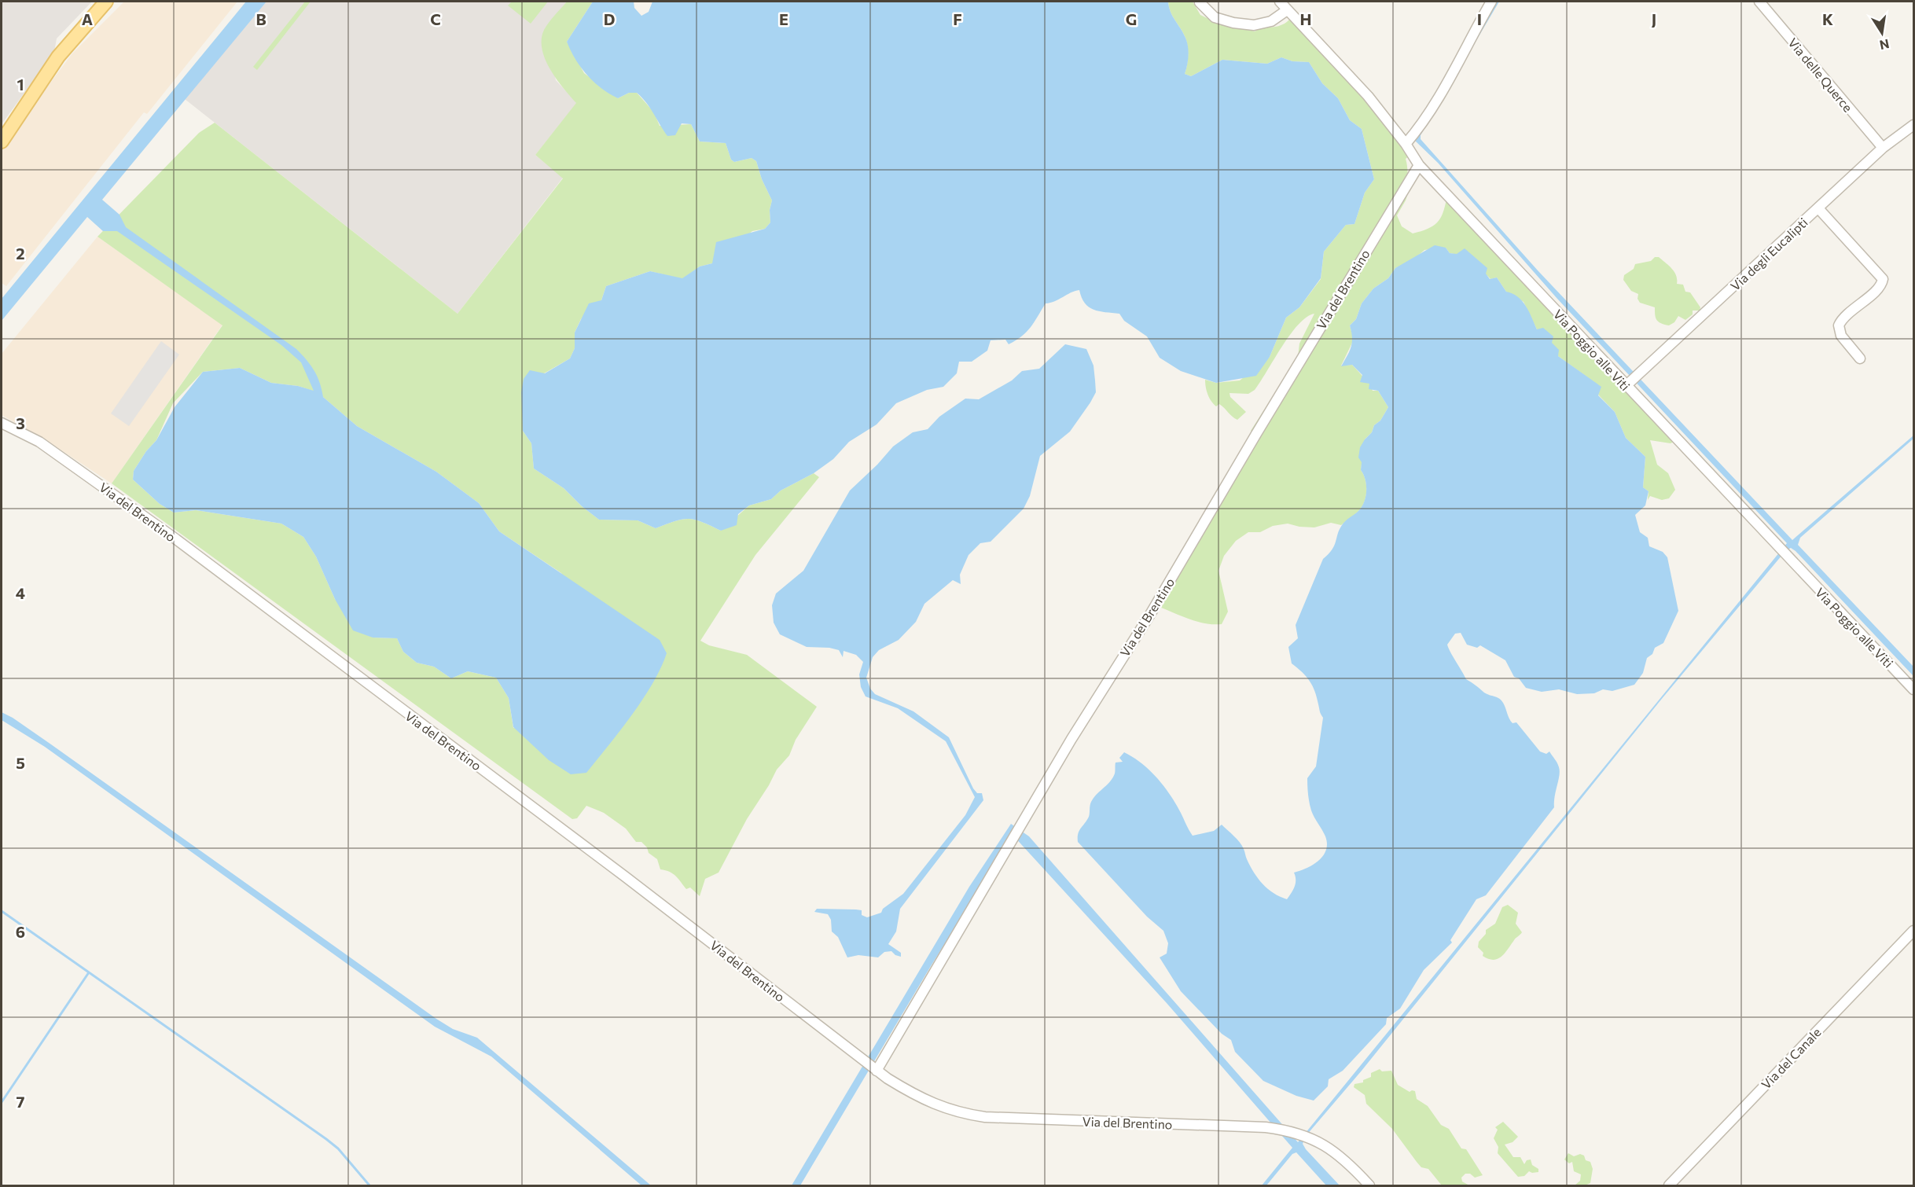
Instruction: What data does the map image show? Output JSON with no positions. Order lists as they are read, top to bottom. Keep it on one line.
{"streets":{"street":["Via delle Querce","Via degli Eucalipti","Via del Brentino","Via Poggio alle Viti","Via del Canale"]},"crossings":[["Via delle Querce","Via degli Eucalipti"],["Via degli Eucalipti","Via Poggio alle Viti"],["Via del Brentino","Via Poggio alle Viti"]],"north":"bottom","grid":{"columns":["A","B","C","D","E","F","G","H","I","J","K"],"rows":["1","2","3","4","5","6","7"]}}
